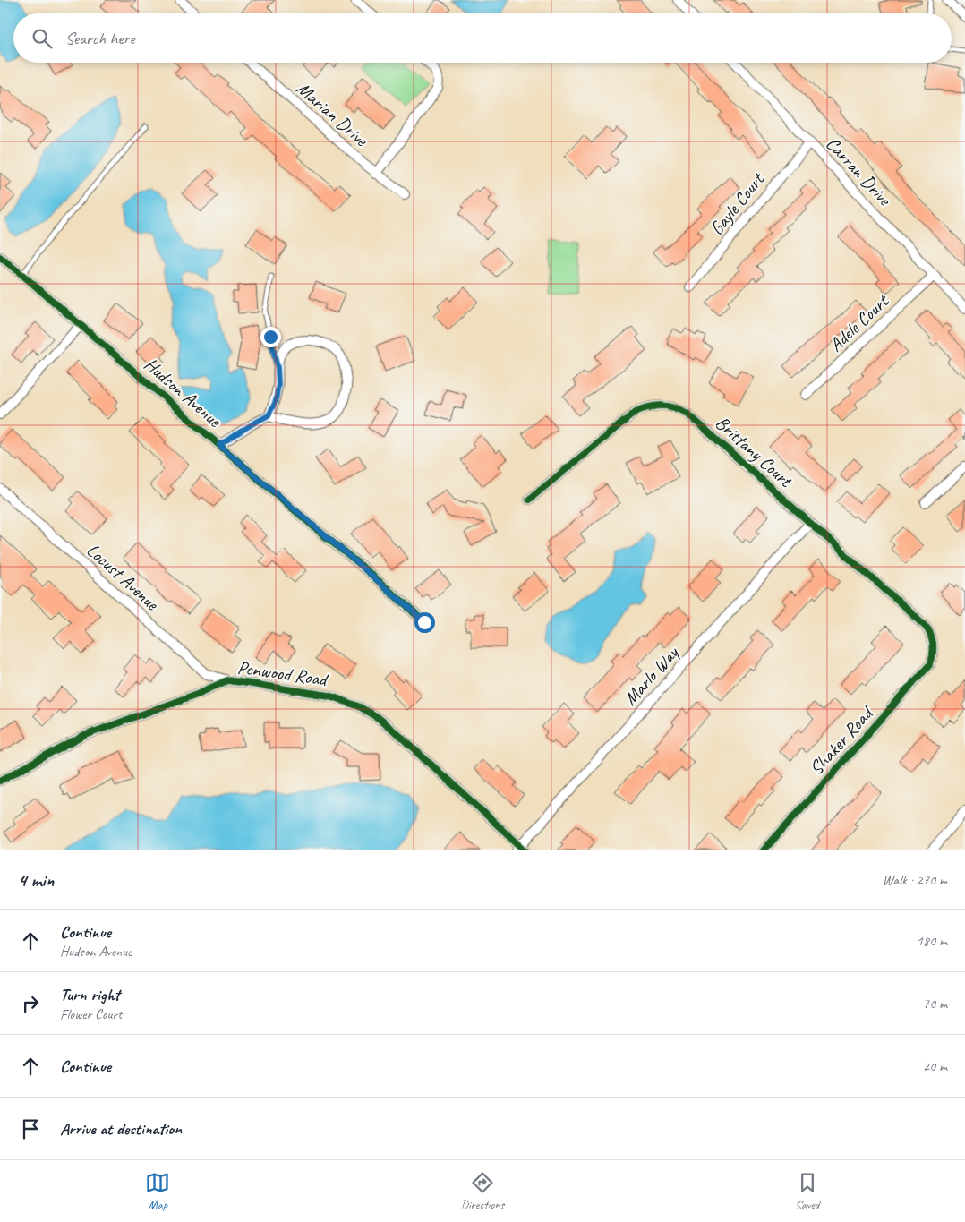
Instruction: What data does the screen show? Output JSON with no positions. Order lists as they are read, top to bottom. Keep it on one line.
{"streets":{"street":["Marian Drive","Carran Drive","Gayle Court","Adele Court","Hudson Avenue","Brittany Court","Locust Avenue","Penwood Road","Marlo Way","Shaker Road"]},"crossings":[["Carran Drive","Gayle Court"],["Carran Drive","Adele Court"],["Brittany Court","Marlo Way"],["Brittany Court","Shaker Road"],["Locust Avenue","Penwood Road"],["Penwood Road","Marlo Way"]],"page":{"search":"Search here","heading":["4 min","Walk · 270 m"],"list":[["Continue","Hudson Avenue","180 m"],["Turn right","Flower Court","70 m"],["Continue","20 m"],"Arrive at destination"],"nav":["Map","Directions","Saved"]}}
